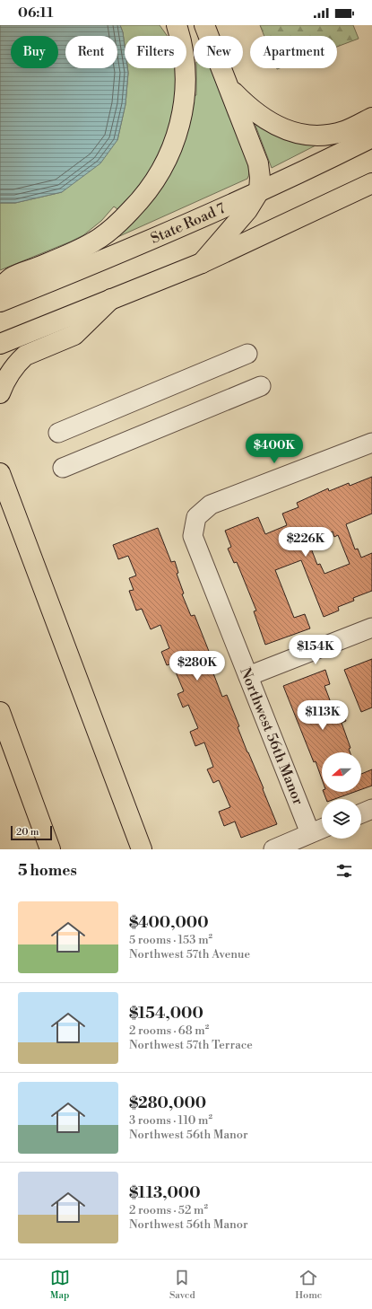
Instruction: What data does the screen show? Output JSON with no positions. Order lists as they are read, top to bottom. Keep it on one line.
{"streets":{"main road":["State Road 7"],"street":["Northwest 56th Manor"]},"scale_bar":"20 m","north":"left","page":{"status":"06:11","chip":["Buy","Rent","Filters","New","Apartment"],"price":["$400K","$226K","$154K","$280K","$113K"],"scale":"20 m","heading":"5 homes","list":[{"name":"$400,000","note":"5 rooms · 153 m² · Northwest 57th Avenue"},{"name":"$154,000","note":"2 rooms · 68 m² · Northwest 57th Terrace"},{"name":"$280,000","note":"3 rooms · 110 m² · Northwest 56th Manor"},{"name":"$113,000","note":"2 rooms · 52 m² · Northwest 56th Manor"}],"tabs":["Map","Saved","Home"]}}
